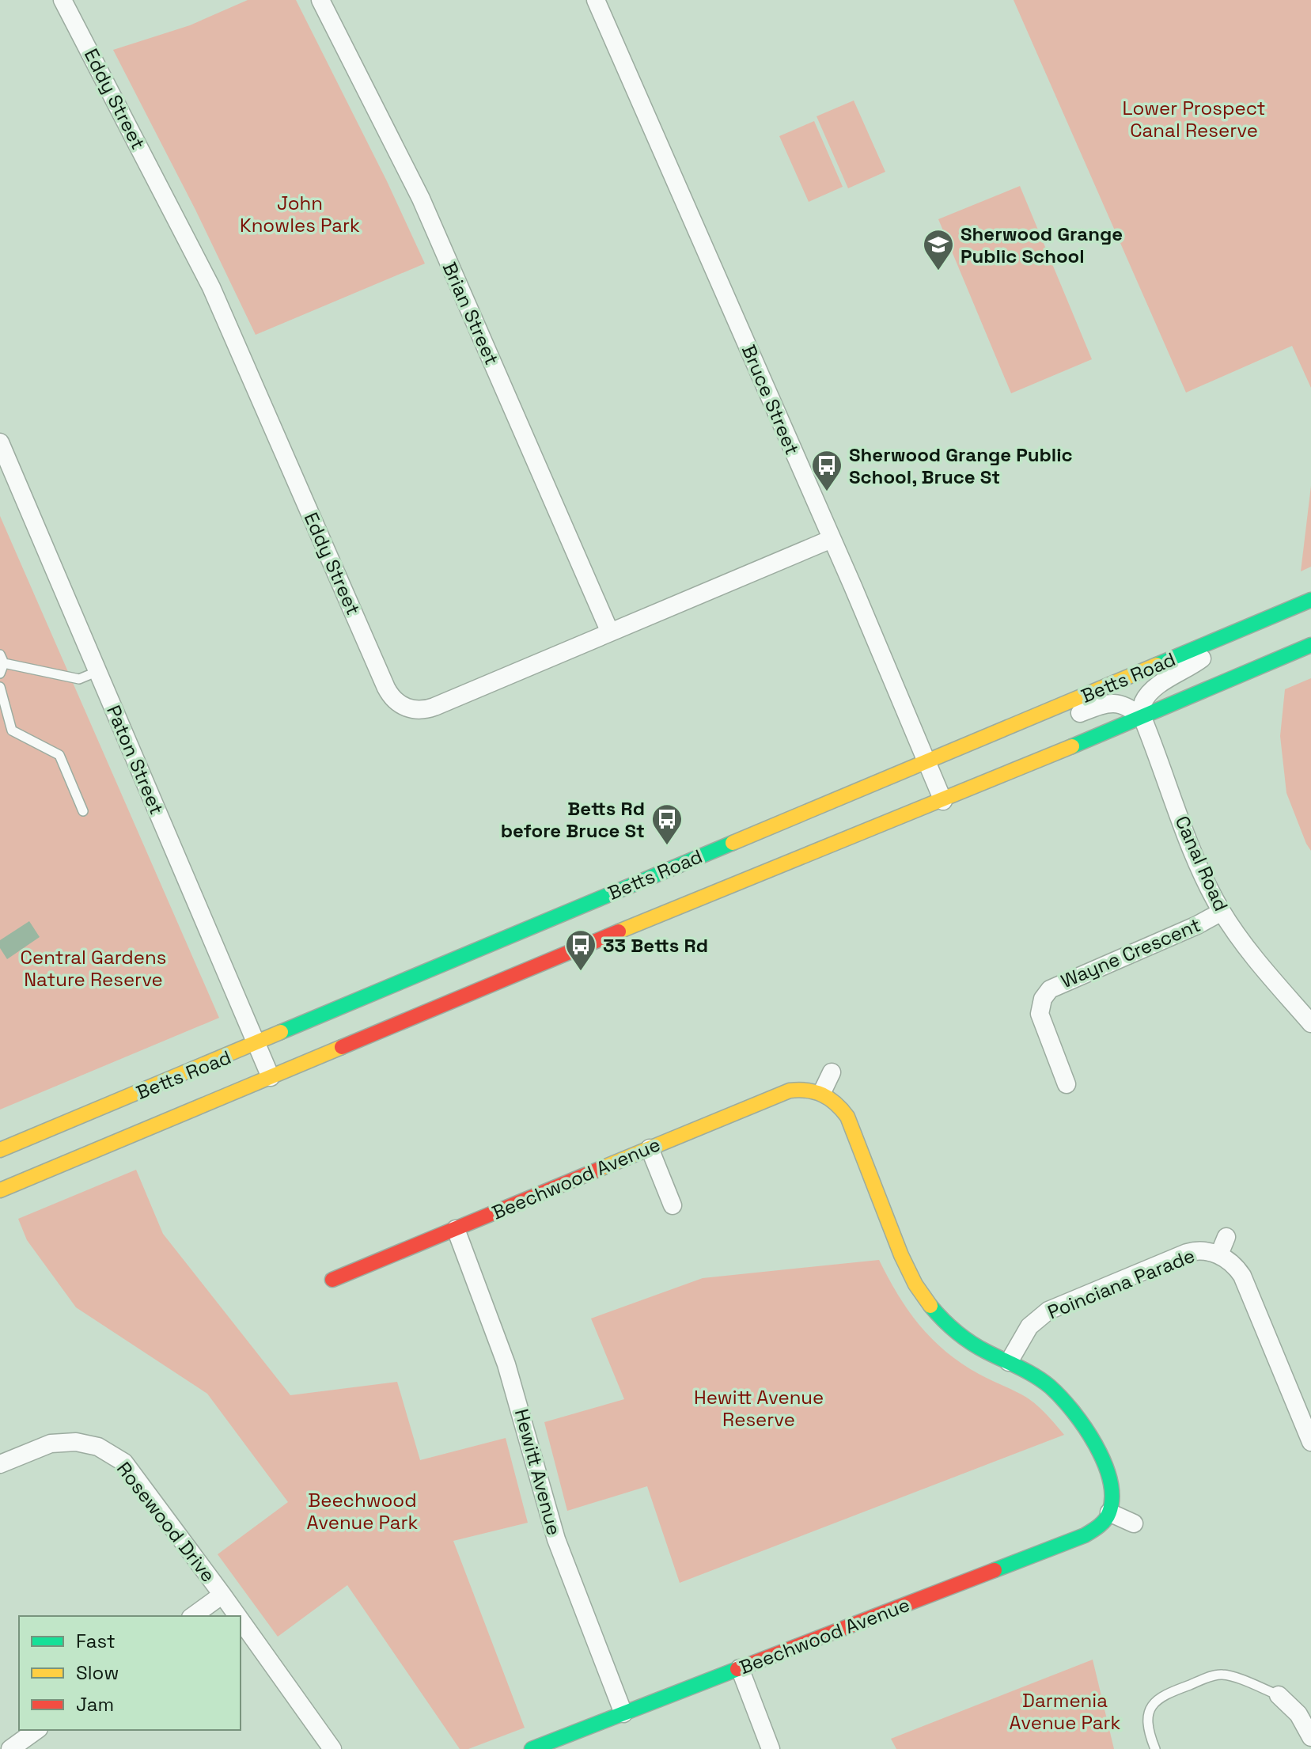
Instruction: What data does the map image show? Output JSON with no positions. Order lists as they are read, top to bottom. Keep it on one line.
{"streets":{"main road":["Betts Road","Beechwood Avenue"],"street":["Eddy Street","Brian Street","Bruce Street","Paton Street","Canal Road","Wayne Crescent","Poinciana Parade","Hewitt Avenue","Rosewood Drive"]},"crossings":[["Eddy Street","Brian Street"],["Eddy Street","Bruce Street"],["Bruce Street","Betts Road"],["Betts Road","Paton Street"],["Betts Road","Canal Road"],["Canal Road","Wayne Crescent"],["Beechwood Avenue","Hewitt Avenue"]],"parks":["Lower Prospect Canal Reserve","John Knowles Park","Central Gardens Nature Reserve","Hewitt Avenue Reserve","Beechwood Avenue Park","Darmenia Avenue Park"],"places":{"school or university":["Sherwood Grange Public School"],"bus stop":["Sherwood Grange Public School, Bruce St","Betts Rd before Bruce St","33 Betts Rd"]},"legend":["Fast","Slow","Jam"]}
